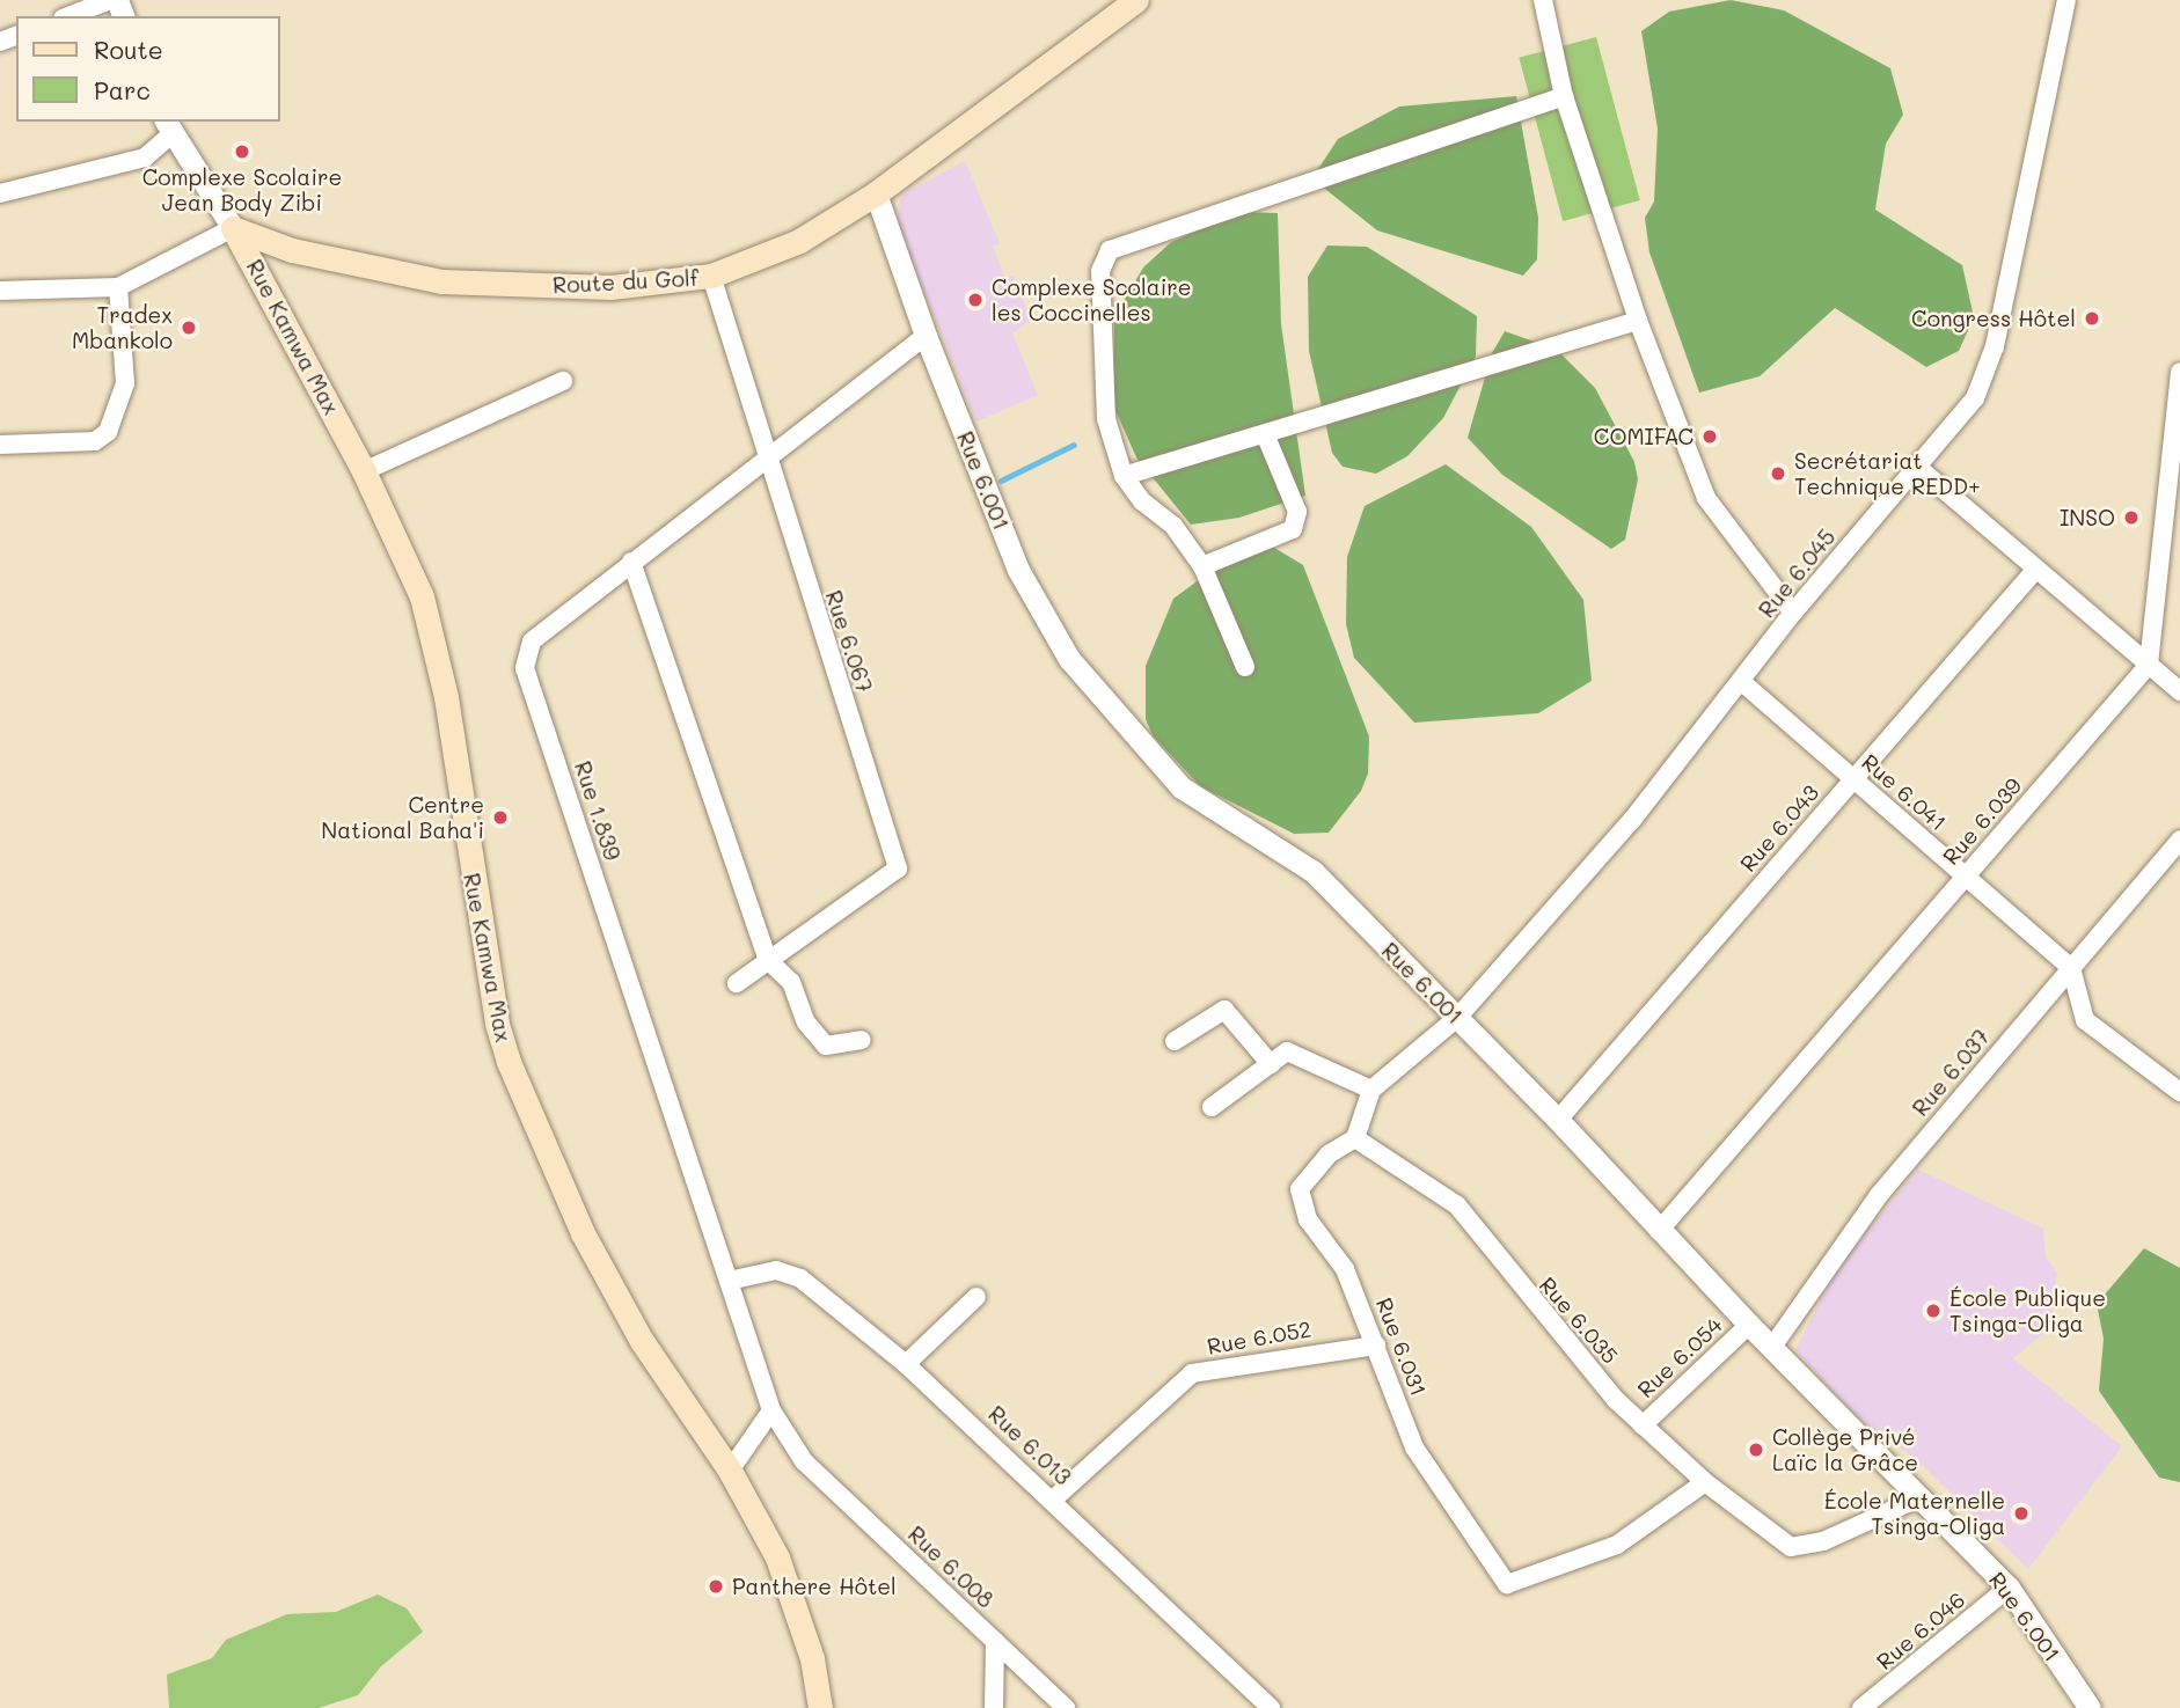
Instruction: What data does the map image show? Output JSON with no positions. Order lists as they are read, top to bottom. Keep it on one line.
{"streets":{"main road":["Route du Golf","Rue Kamwa Max"],"street":["Rue 6.001","Rue 6.045","Rue 6.067","Rue 6.041","Rue 1.839","Rue 6.039","Rue 6.043","Rue 6.037","Rue 6.035","Rue 6.052","Rue 6.031","Rue 6.054","Rue 6.013","Rue 6.008","Rue 6.046"]},"crossings":[["Route du Golf","Rue Kamwa Max"],["Route du Golf","Rue 6.001"],["Route du Golf","Rue 6.067"],["Rue 6.001","Rue 6.045"],["Rue 6.001","Rue 1.839"],["Rue 6.001","Rue 6.039"],["Rue 6.001","Rue 6.043"],["Rue 6.001","Rue 6.037"],["Rue 6.001","Rue 6.035"],["Rue 6.001","Rue 6.054"],["Rue 6.001","Rue 6.046"],["Rue 6.045","Rue 6.041"],["Rue 6.067","Rue 1.839"],["Rue 6.041","Rue 6.039"],["Rue 6.041","Rue 6.043"],["Rue 6.041","Rue 6.037"],["Rue 1.839","Rue 6.013"],["Rue 1.839","Rue 6.008"],["Rue 6.035","Rue 6.031"],["Rue 6.035","Rue 6.054"],["Rue 6.052","Rue 6.031"],["Rue 6.052","Rue 6.013"]],"places":["Complexe Scolaire Jean Body Zibi","Complexe Scolaire les Coccinelles","Congress Hôtel","Tradex Mbankolo","COMIFAC","Secrétariat Technique REDD+","INSO","Centre National Baha'i","École Publique Tsinga-Oliga","Collège Privé Laïc la Grâce","École Maternelle Tsinga-Oliga","Panthere Hôtel"],"legend":["Route","Parc"]}
